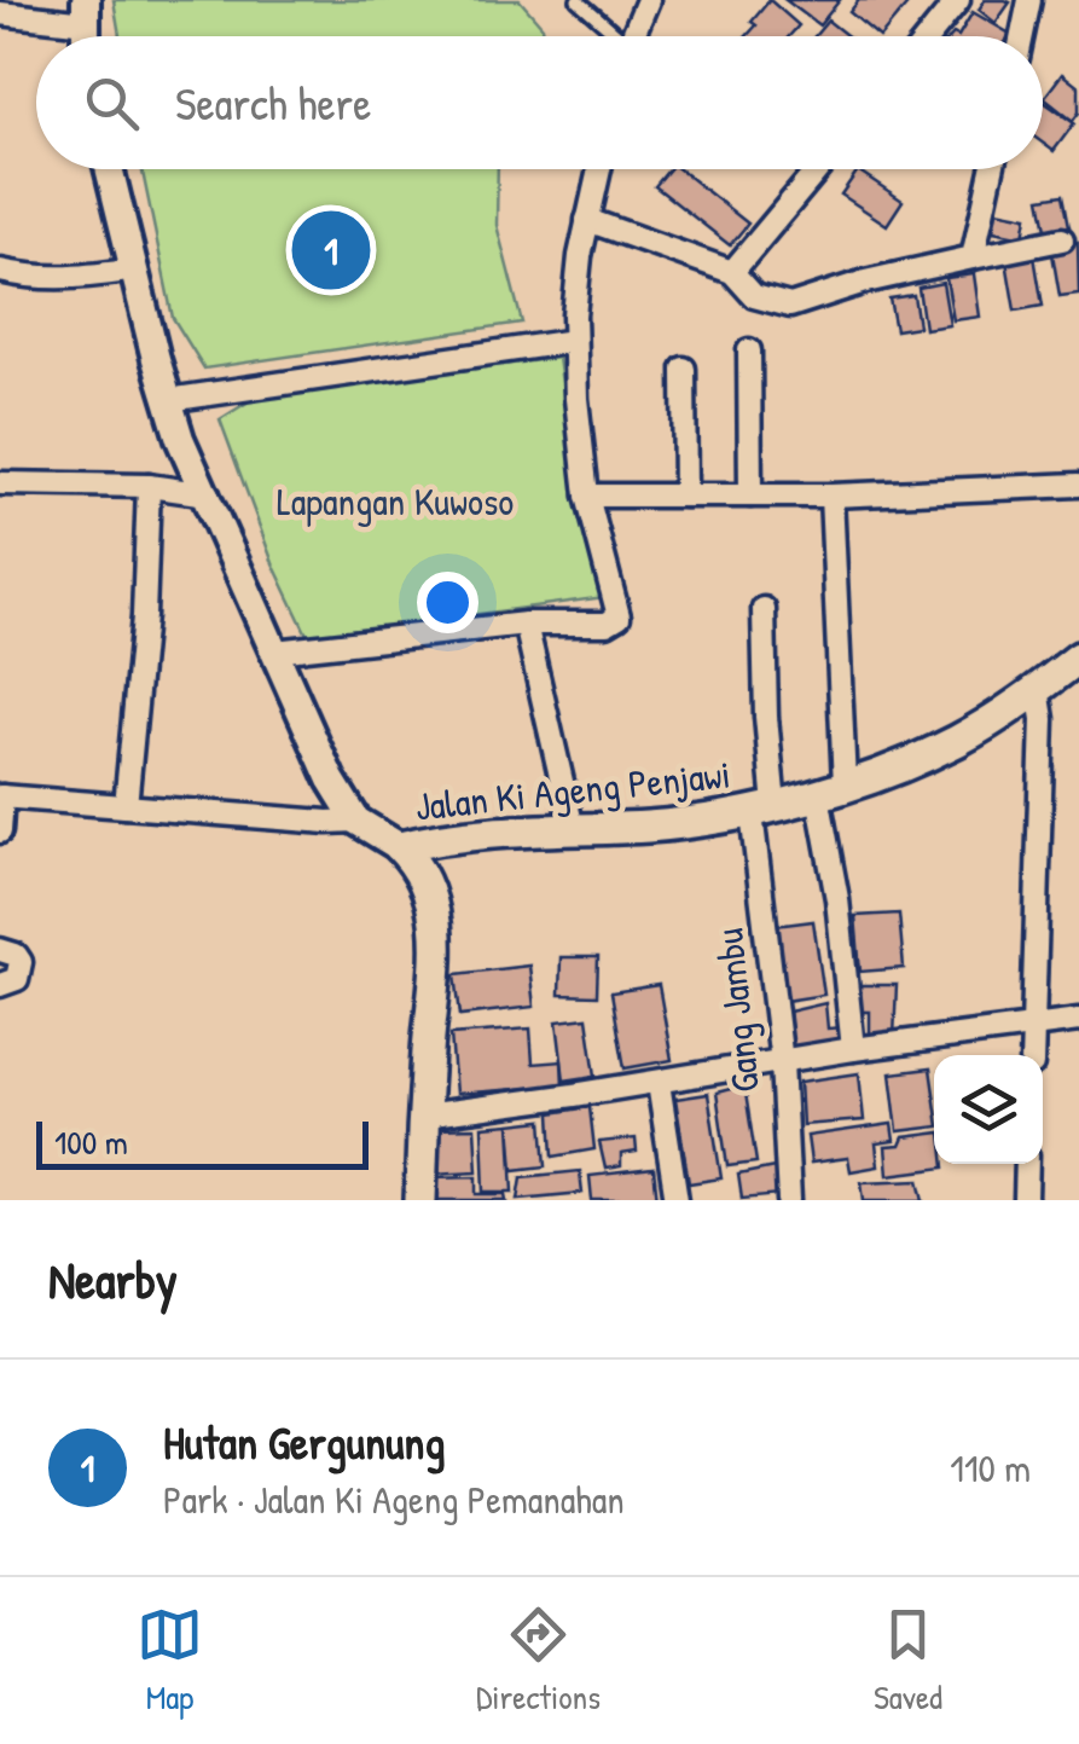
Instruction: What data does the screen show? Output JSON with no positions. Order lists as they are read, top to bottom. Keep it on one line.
{"streets":{"main road":["Jalan Ki Ageng Penjawi"],"street":["Gang Jambu"]},"crossings":[["Jalan Ki Ageng Penjawi","Gang Jambu"]],"parks":["Lapangan Kuwoso"],"scale_bar":"100 m","page":{"search":"Search here","pins":"1","scale":"100 m","heading":"Nearby","list":[{"mark":"1","name":"Hutan Gergunung","note":"Park · Jalan Ki Ageng Pemanahan","value":"110 m"}],"nav":["Map","Directions","Saved"]}}
